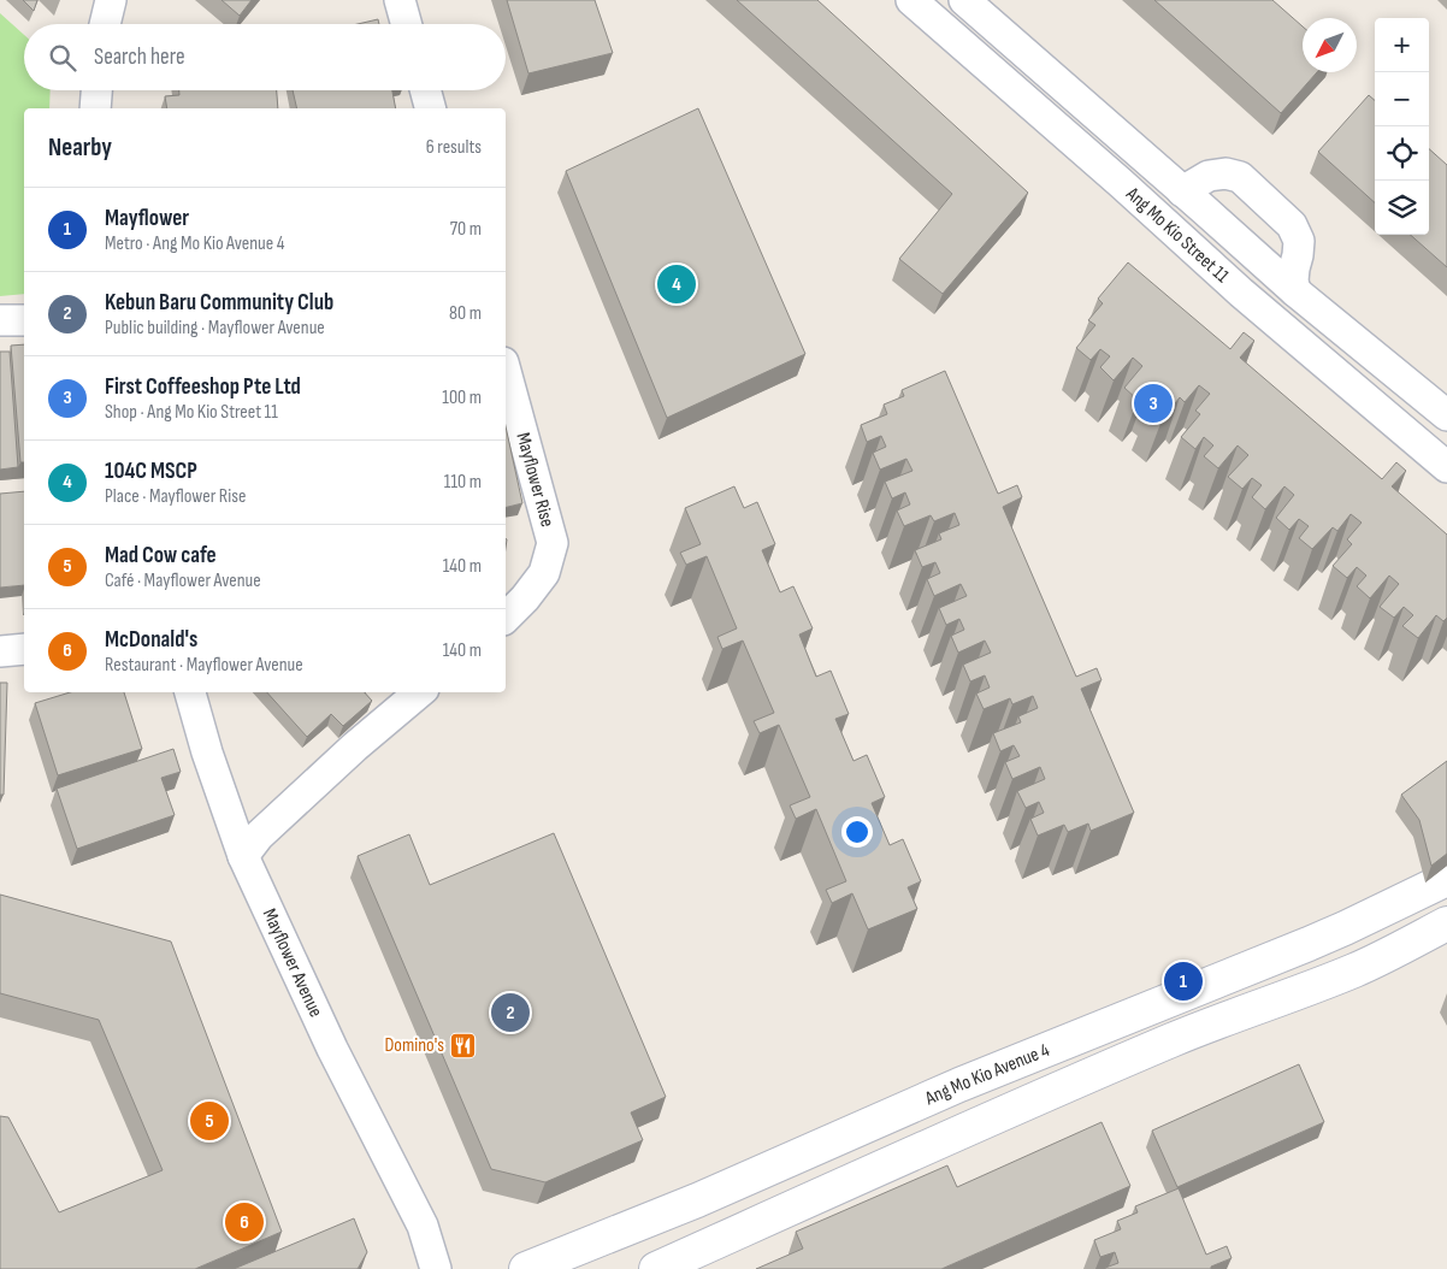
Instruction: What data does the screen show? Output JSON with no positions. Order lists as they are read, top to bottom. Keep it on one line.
{"streets":{"main road":["Ang Mo Kio Avenue 4"],"street":["Ang Mo Kio Street 11","Mayflower Rise","Mayflower Avenue"]},"places":{"restaurant":["Domino's"]},"north":"bottom left","page":{"map_buttons":["+","−"],"search":"Search here","heading":["Nearby","6 results"],"list":[{"mark":"1","name":"Mayflower","note":"Metro · Ang Mo Kio Avenue 4","value":"70 m"},{"mark":"2","name":"Kebun Baru Community Club","note":"Public building · Mayflower Avenue","value":"80 m"},{"mark":"3","name":"First Coffeeshop Pte Ltd","note":"Shop · Ang Mo Kio Street 11","value":"100 m"},{"mark":"4","name":"104C MSCP","note":"Place · Mayflower Rise","value":"110 m"},{"mark":"5","name":"Mad Cow cafe","note":"Café · Mayflower Avenue","value":"140 m"},{"mark":"6","name":"McDonald's","note":"Restaurant · Mayflower Avenue","value":"140 m"}],"pins":["4","3","1","2","5","6"]}}
